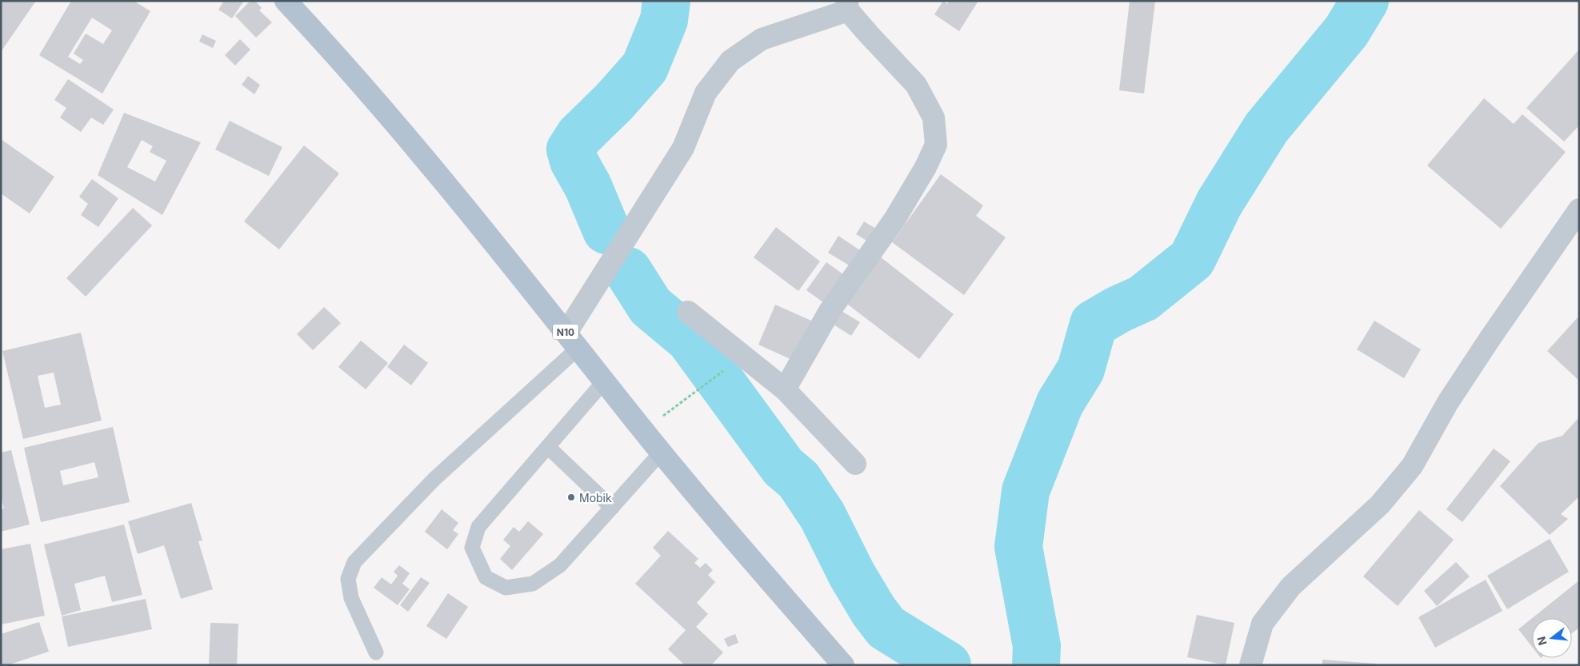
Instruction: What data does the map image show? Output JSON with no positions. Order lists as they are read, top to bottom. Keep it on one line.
{"streets":{"main road":["N10"]},"places":["Mobik"],"north":"left"}
